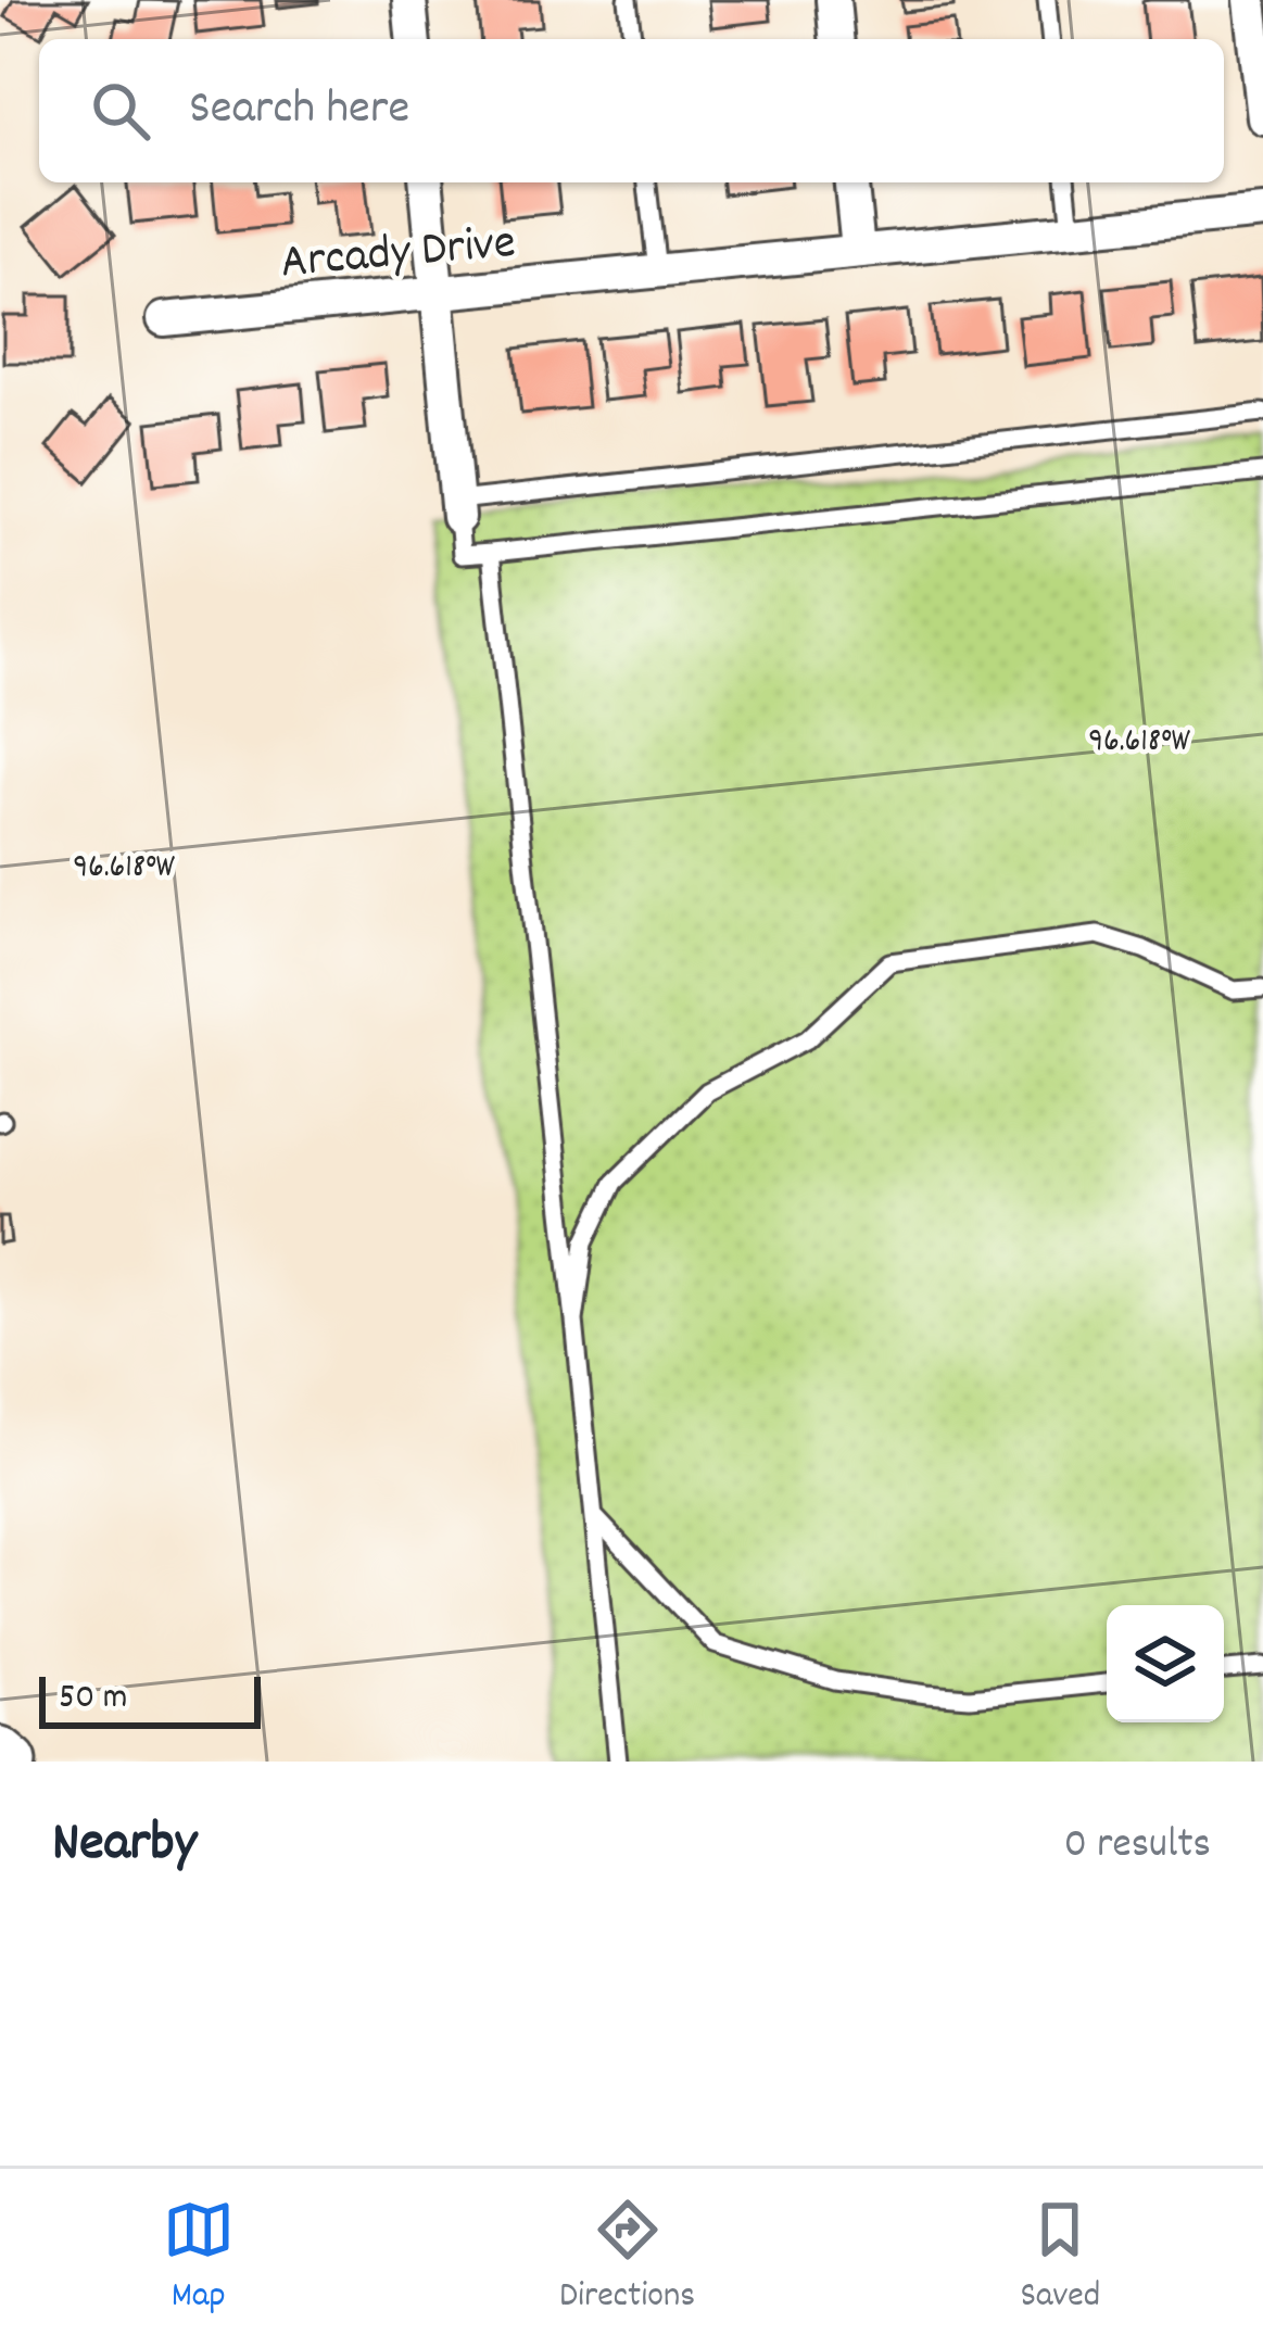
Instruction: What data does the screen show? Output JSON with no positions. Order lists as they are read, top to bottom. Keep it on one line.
{"streets":{"street":["Arcady Drive"]},"scale_bar":"50 m","page":{"search":"Search here","scale":"50 m","heading":["Nearby","0 results"],"nav":["Map","Directions","Saved"]},"coordinates":["96.618°W"]}
